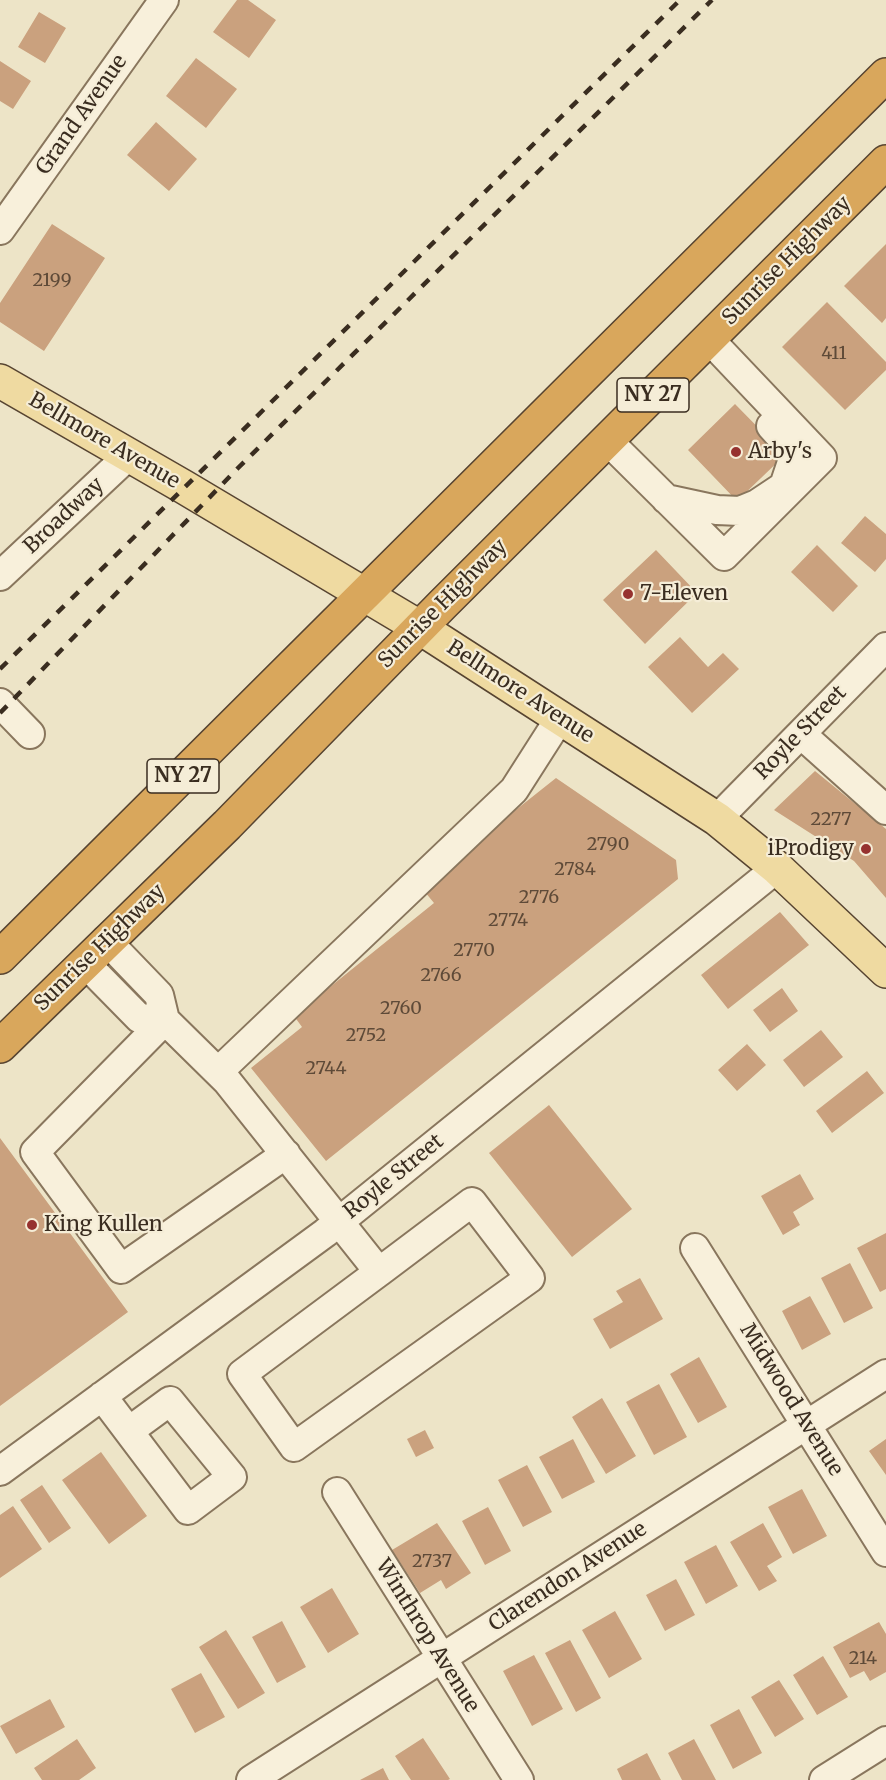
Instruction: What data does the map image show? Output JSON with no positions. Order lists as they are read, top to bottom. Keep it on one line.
{"streets":{"highway":["Sunrise Highway","NY 27"],"main road":["Bellmore Avenue"],"street":["Grand Avenue","Broadway","Royle Street","Midwood Avenue","Clarendon Avenue","Winthrop Avenue"]},"crossings":[["Sunrise Highway","Bellmore Avenue"],["NY 27","Bellmore Avenue"],["Bellmore Avenue","Broadway"],["Bellmore Avenue","Royle Street"],["Midwood Avenue","Clarendon Avenue"],["Clarendon Avenue","Winthrop Avenue"]],"places":["Arby's","7-Eleven","iProdigy","King Kullen"],"house_numbers":["2199","411","2277","2790","2784","2776","2774","2770","2766","2760","2752","2744","2737","214"]}
